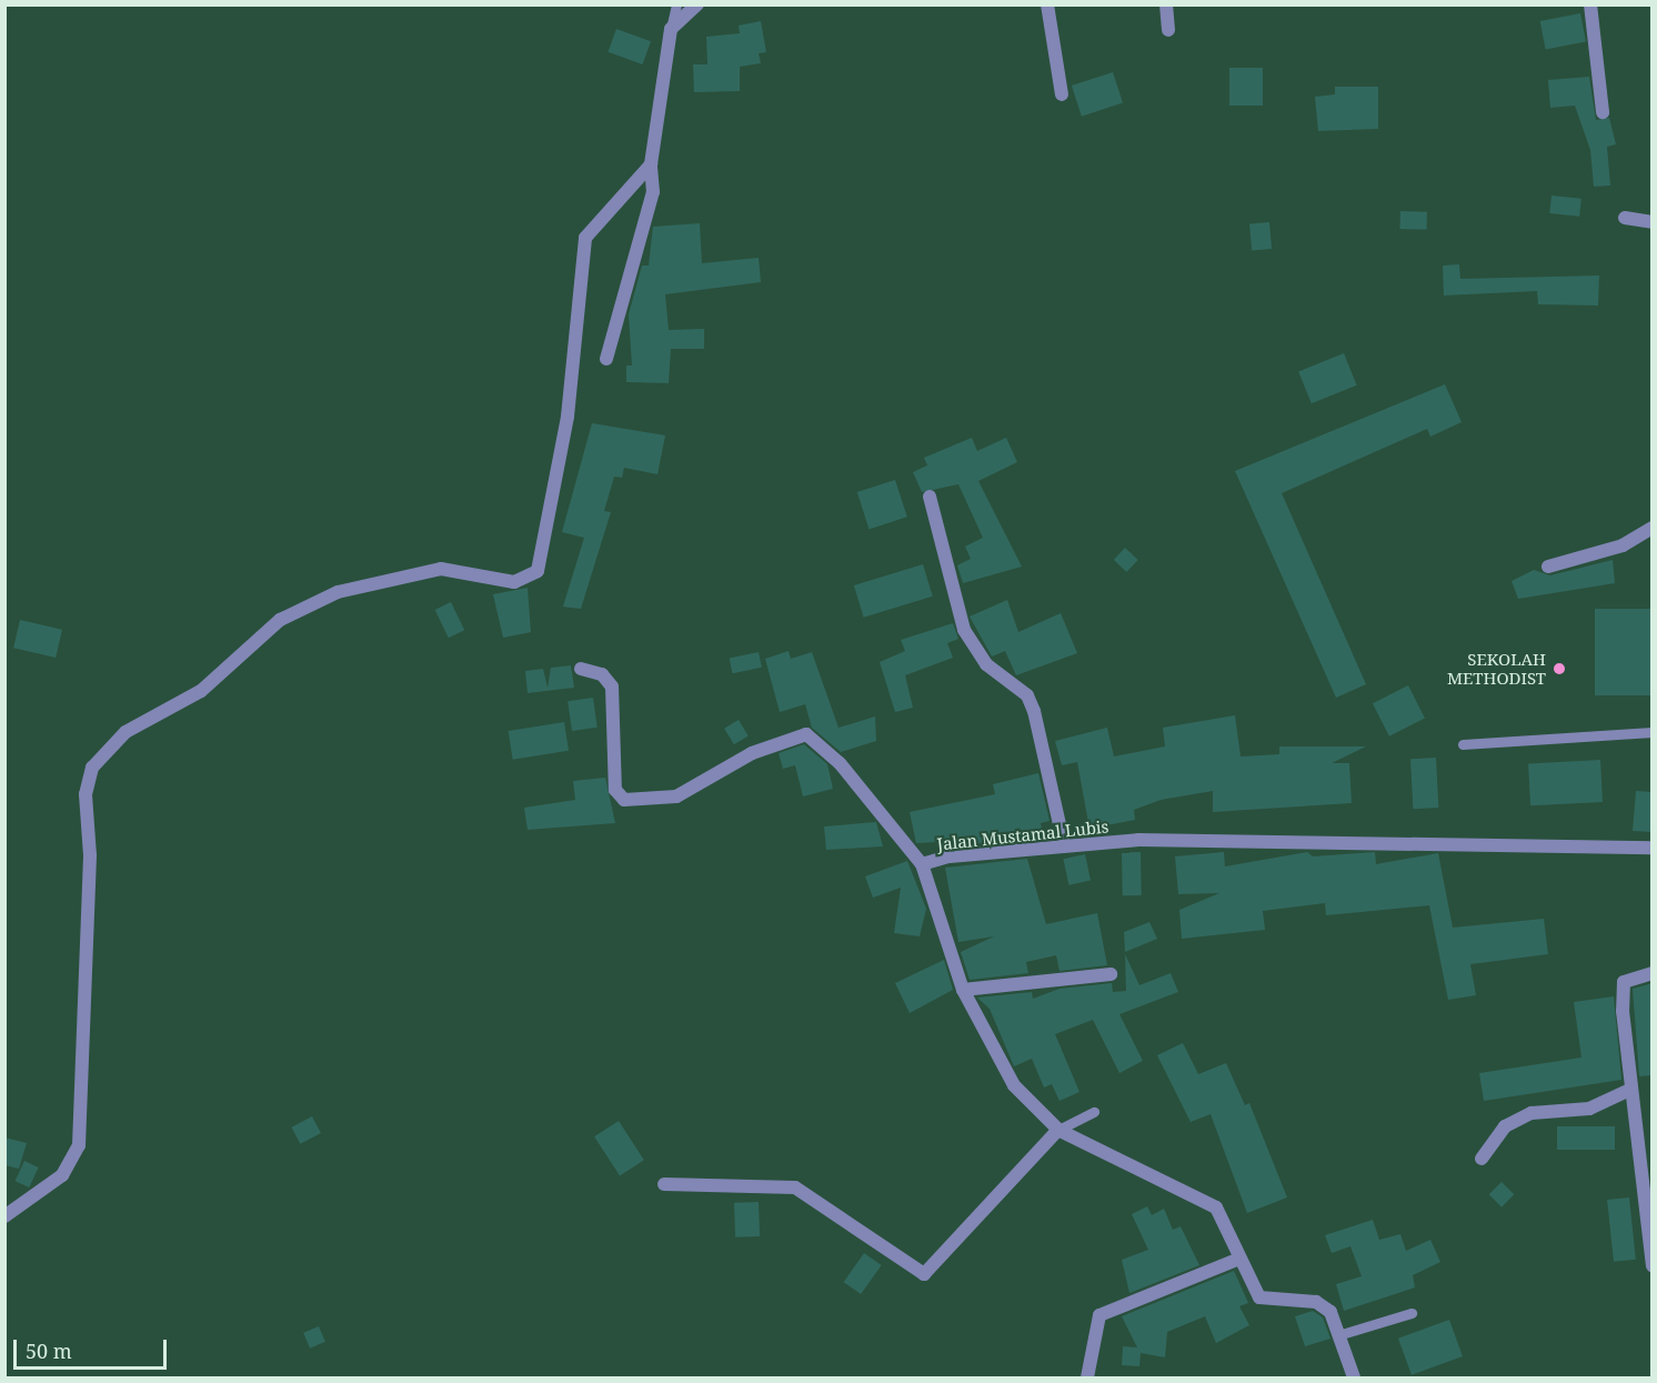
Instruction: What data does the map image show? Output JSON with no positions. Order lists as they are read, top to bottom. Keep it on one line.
{"streets":{"street":["Jalan Mustamal Lubis"]},"places":["SEKOLAH METHODIST"],"scale_bar":"50 m"}
